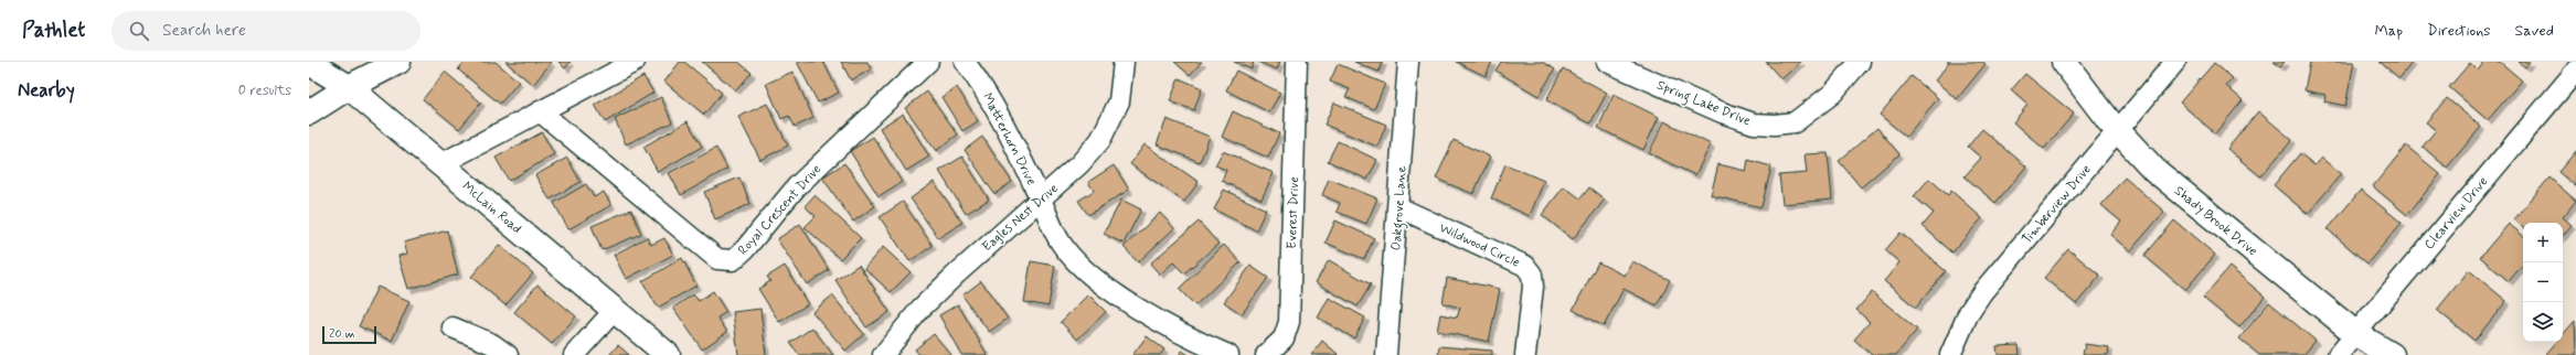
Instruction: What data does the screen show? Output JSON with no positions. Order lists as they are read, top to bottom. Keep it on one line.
{"streets":{"street":["Spring Lake Drive","Matterhorn Drive","Timberview Drive","McLain Road","Oakgrove Lane","Royal Crescent Drive","Everest Drive","Clearview Drive","Eagles Nest Drive","Shady Brook Drive","Wildwood Circle"]},"crossings":[["Matterhorn Drive","Eagles Nest Drive"],["Timberview Drive","Shady Brook Drive"],["Oakgrove Lane","Wildwood Circle"],["Clearview Drive","Shady Brook Drive"]],"scale_bar":"20 m","page":{"header":"Pathlet","search":"Search here","nav":["Map","Directions","Saved"],"heading":["Nearby","0 results"],"map_buttons":["+","−"],"scale":"20 m"}}
